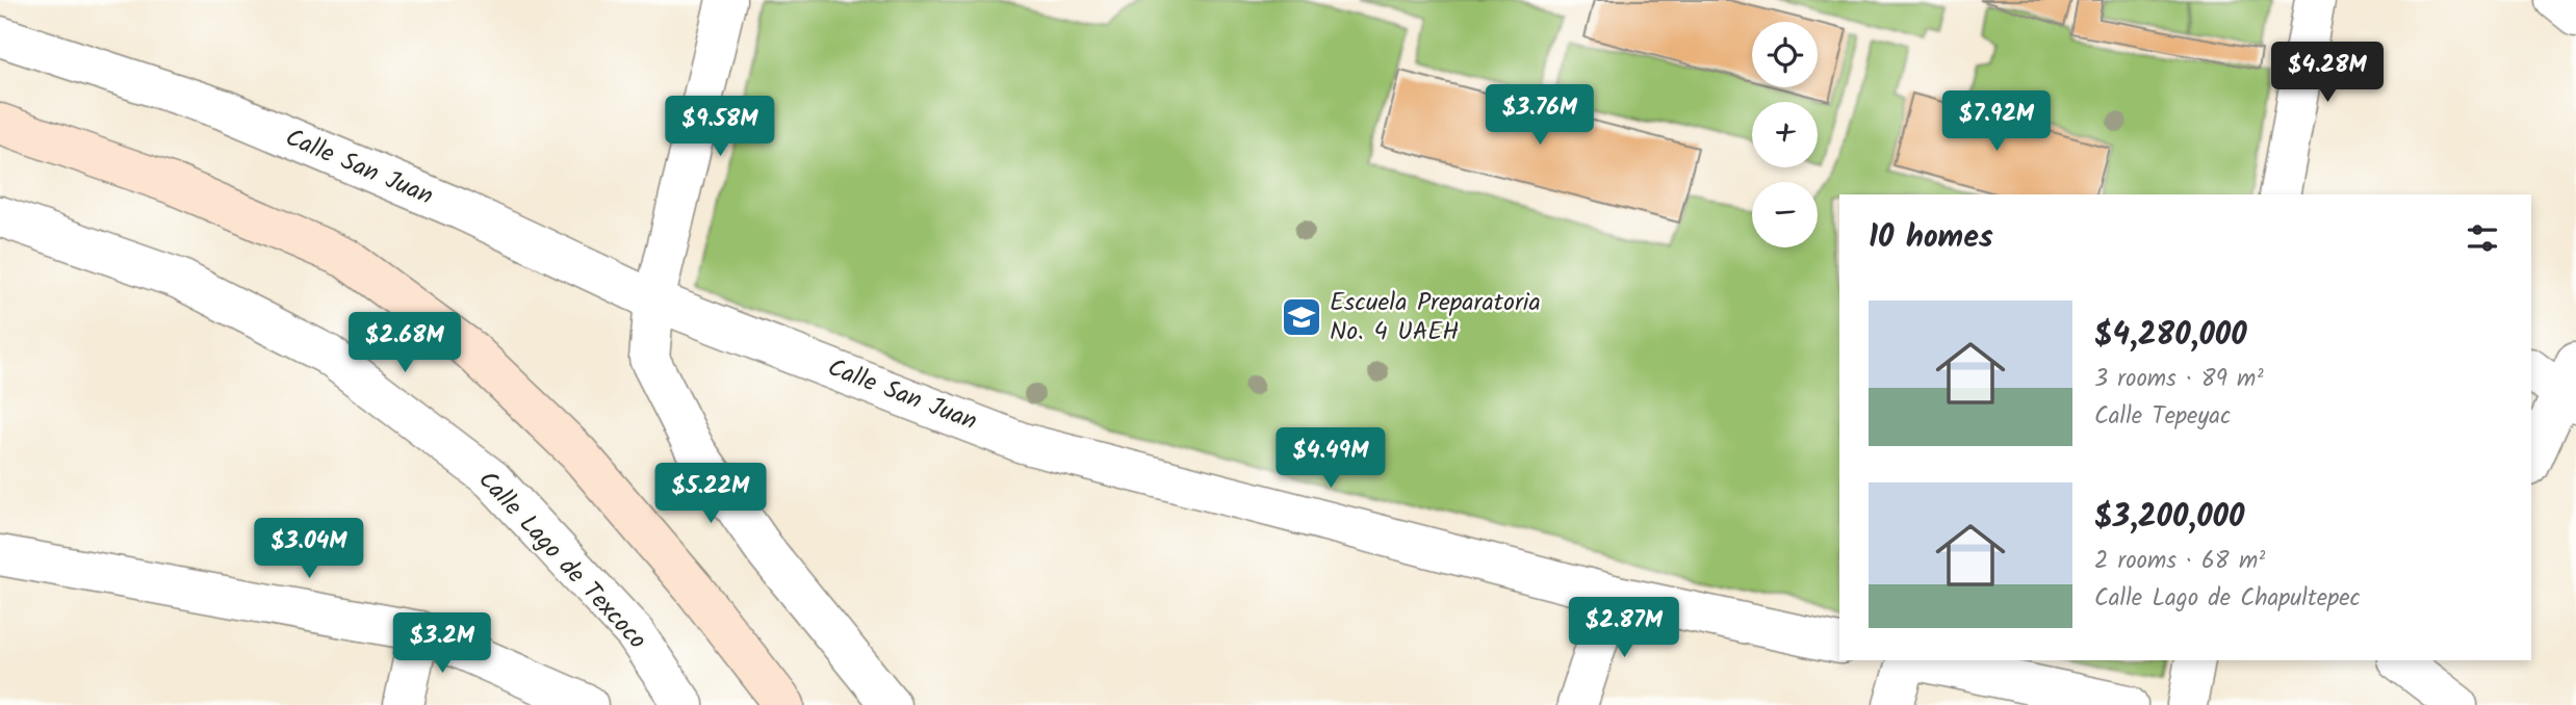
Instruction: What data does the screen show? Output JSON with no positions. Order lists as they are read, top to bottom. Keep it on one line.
{"streets":{"street":["Calle San Juan","Calle Lago de Texcoco"]},"places":{"school or university":["Escuela Preparatoria No. 4 UAEH"]},"page":{"map_buttons":["+","−"],"price":["$4.28M","$3.76M","$7.92M","$9.58M","$2.68M","$4.49M","$5.22M","$3.04M","$2.87M","$3.2M"],"heading":"10 homes","list":[{"name":"$4,280,000","note":"3 rooms · 89 m² · Calle Tepeyac"},{"name":"$3,200,000","note":"2 rooms · 68 m² · Calle Lago de Chapultepec"}]}}
